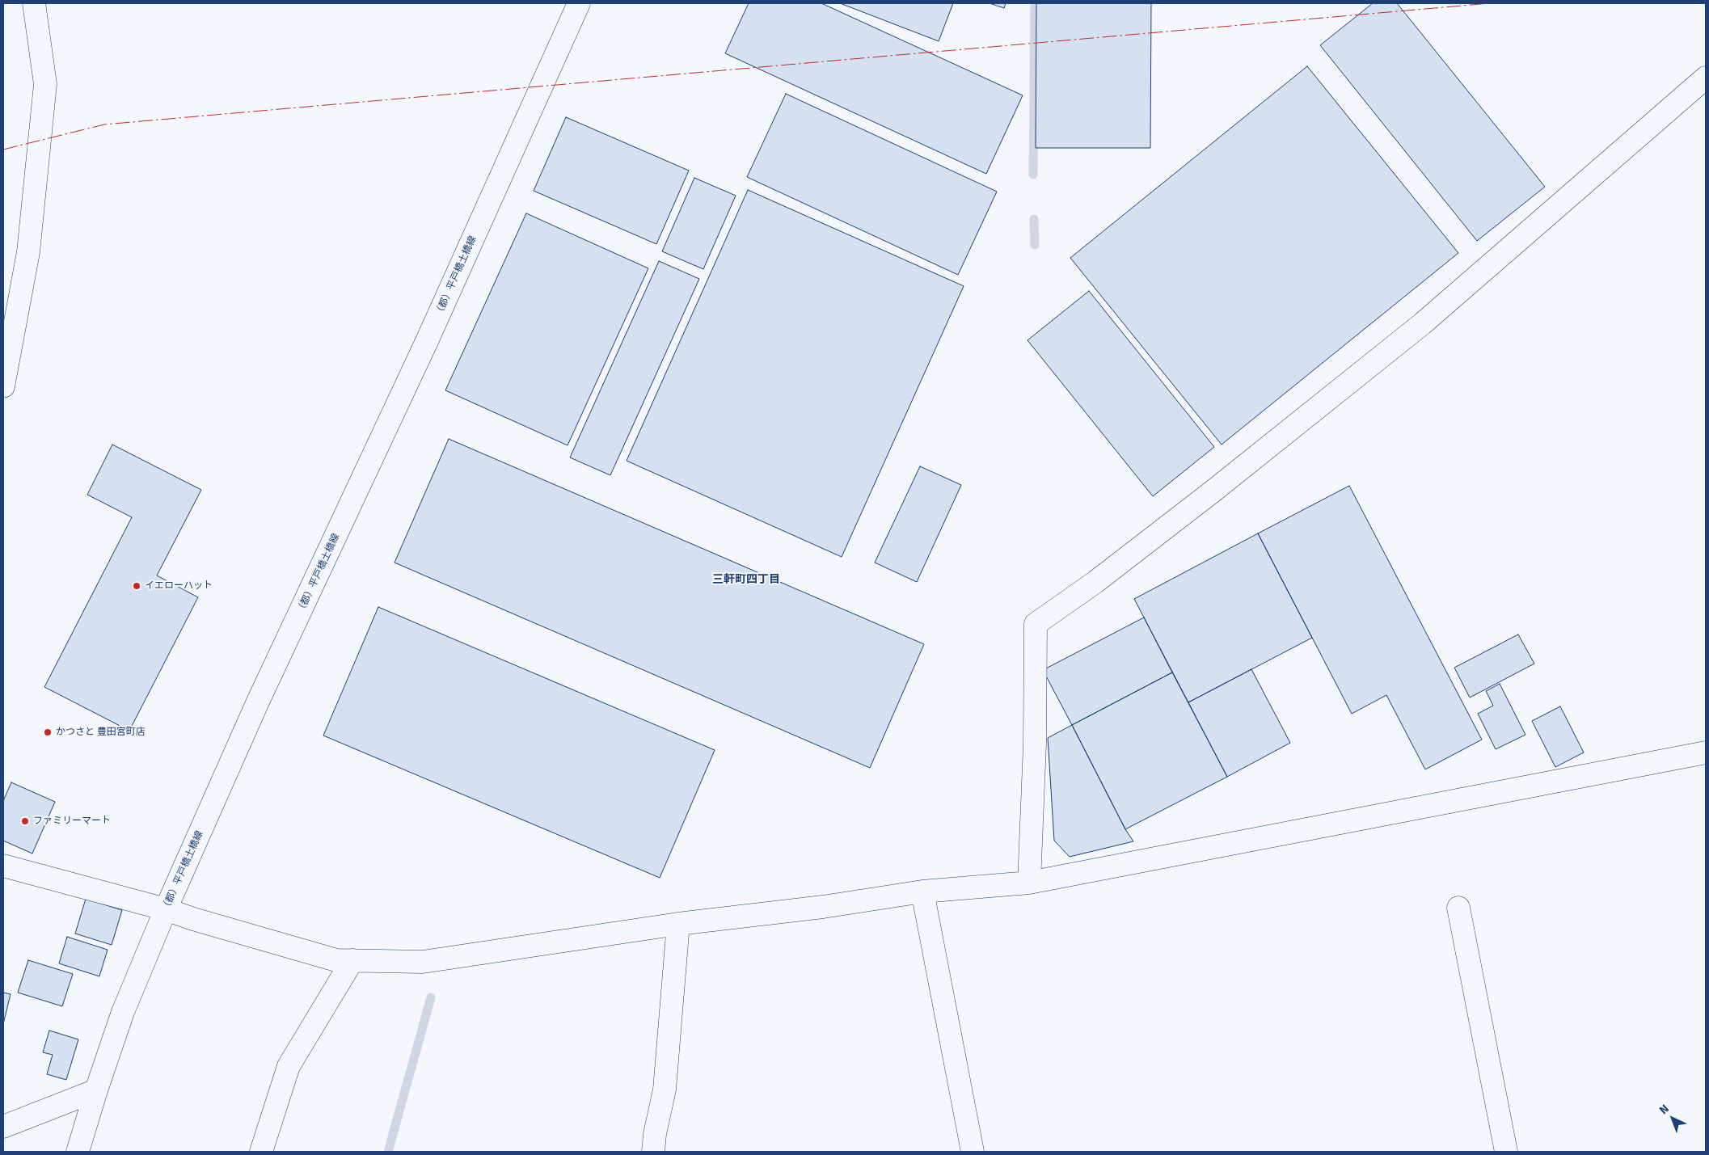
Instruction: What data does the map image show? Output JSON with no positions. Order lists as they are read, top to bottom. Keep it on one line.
{"streets":{"street":["（都）平戸橋土橋線"]},"districts":["三軒町四丁目"],"places":["イエローハット","かつさと 豊田宮町店","ファミリーマート"],"north":"top left"}
